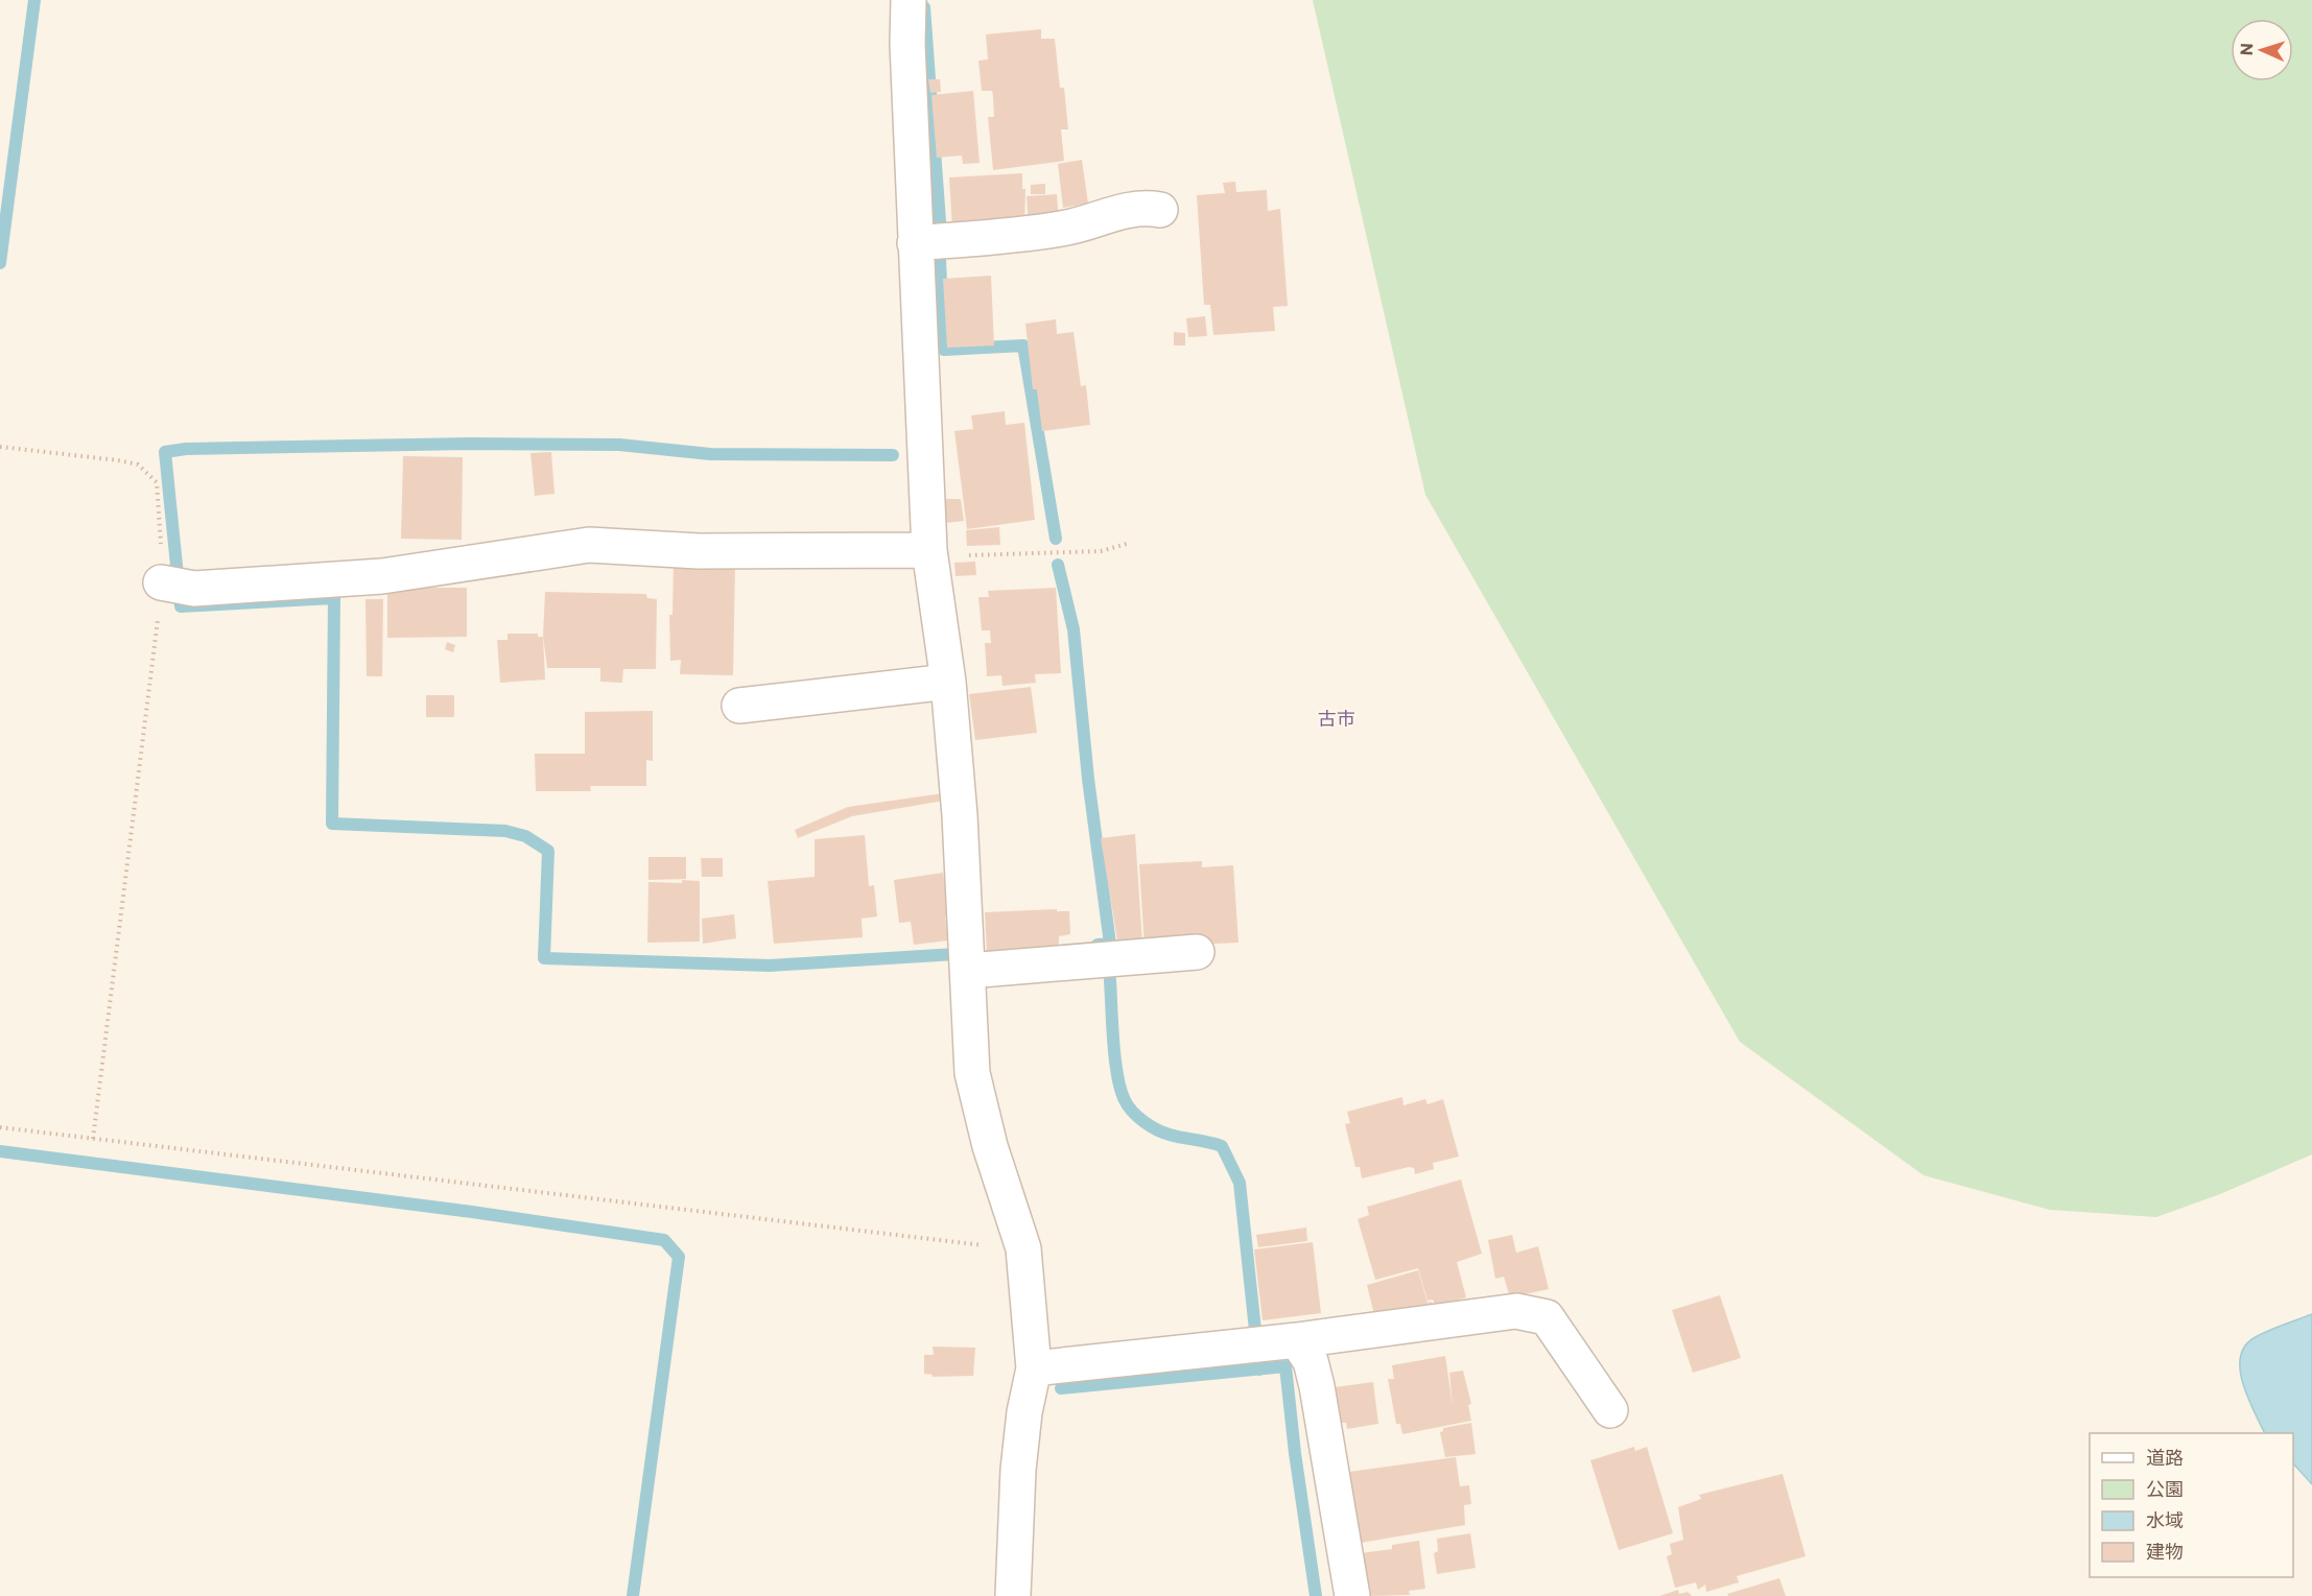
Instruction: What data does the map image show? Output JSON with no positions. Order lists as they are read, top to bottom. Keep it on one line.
{"districts":["古市"],"legend":["道路","公園","水域","建物"],"north":"left"}
